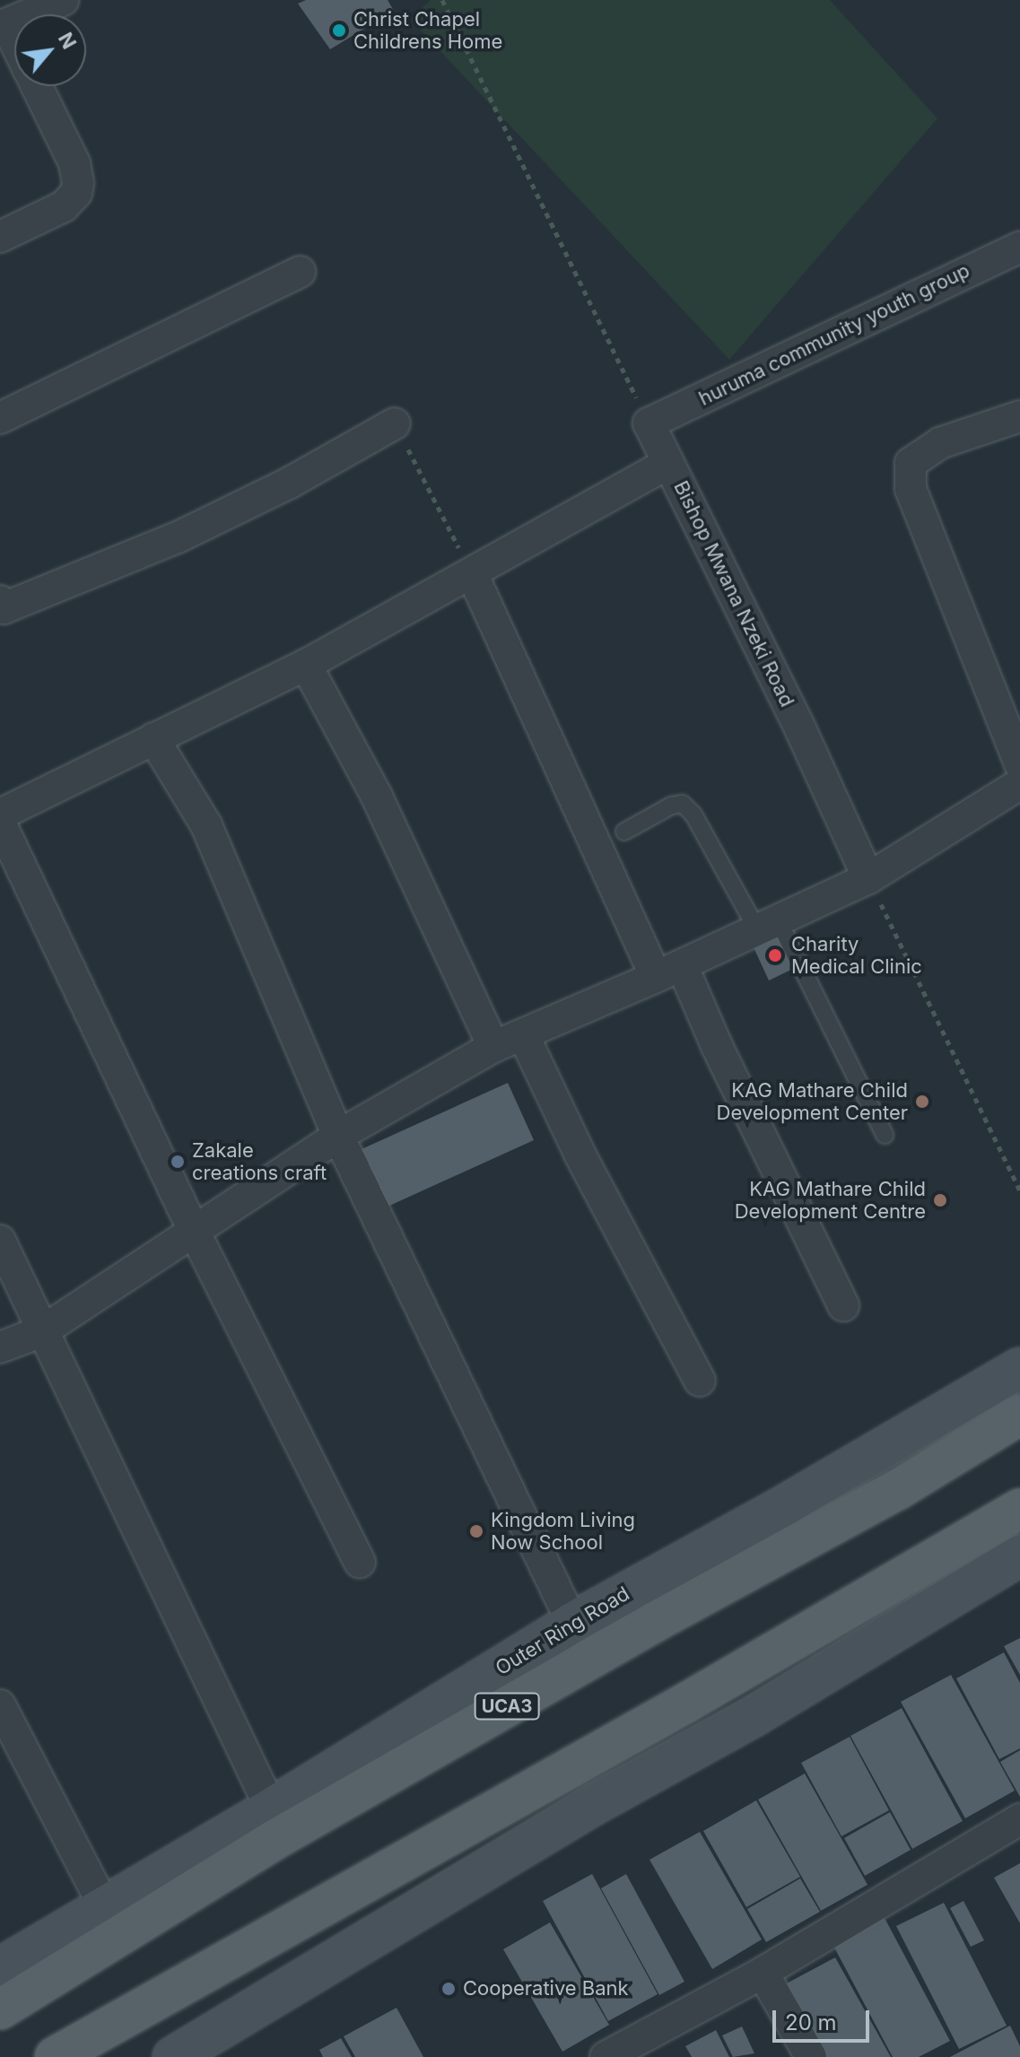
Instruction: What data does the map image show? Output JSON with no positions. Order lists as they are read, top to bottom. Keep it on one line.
{"streets":{"main road":["Outer Ring Road","UCA3"],"street":["huruma community youth group","Bishop Mwana Nzeki Road"]},"crossings":[["huruma community youth group","Bishop Mwana Nzeki Road"]],"places":["Christ Chapel Childrens Home","Charity Medical Clinic","KAG Mathare Child Development Center","Zakale creations craft","KAG Mathare Child Development Centre","Kingdom Living Now School","Cooperative Bank"],"scale_bar":"20 m","north":"top right"}
